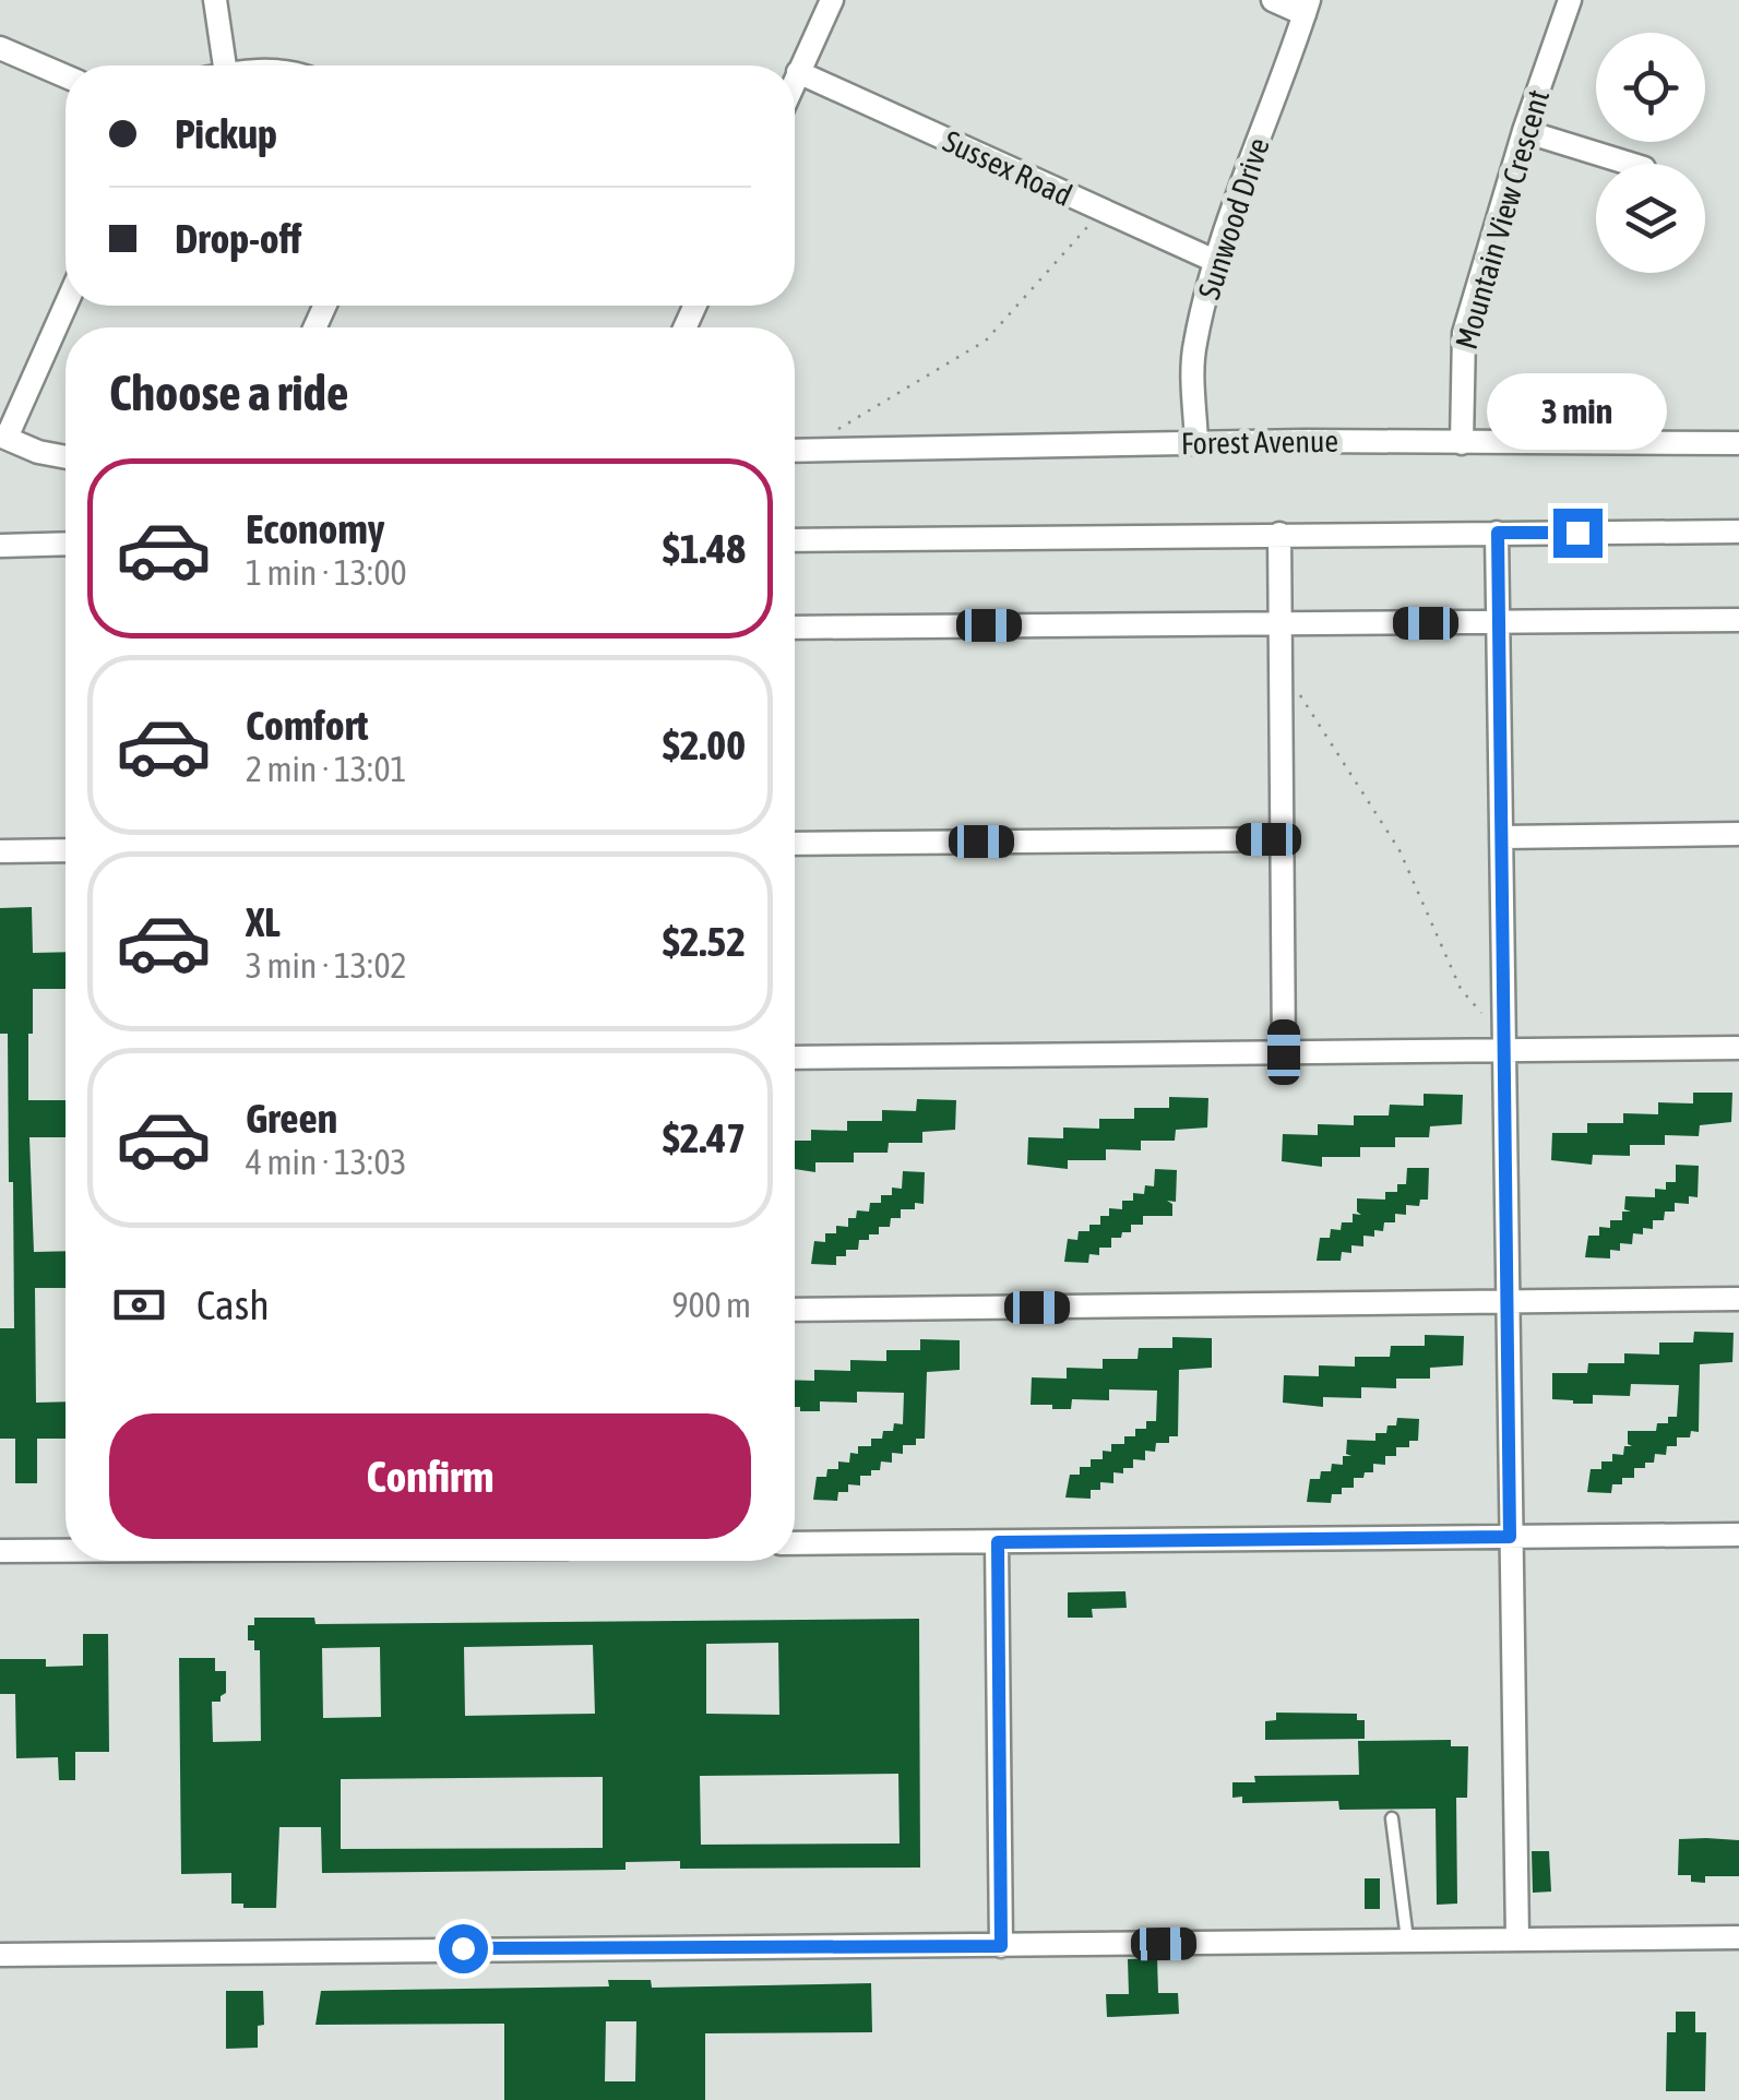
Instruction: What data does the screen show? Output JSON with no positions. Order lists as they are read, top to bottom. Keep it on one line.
{"streets":{"street":["Sussex Road","Sunwood Drive","Mountain View Crescent","Forest Avenue"]},"crossings":[["Sussex Road","Sunwood Drive"],["Sunwood Drive","Forest Avenue"],["Mountain View Crescent","Forest Avenue"]],"page":{"banner":["Pickup","Drop-off"],"heading":"Choose a ride","bubble":"3 min","list":[{"name":"Economy","note":"1 min · 13:00","value":"$1.48"},{"name":"Comfort","note":"2 min · 13:01","value":"$2.00"},{"name":"XL","note":"3 min · 13:02","value":"$2.52"},{"name":"Green","note":"4 min · 13:03","value":"$2.47"}],"pay":["Cash","900 m"],"buttons":"Confirm"}}
